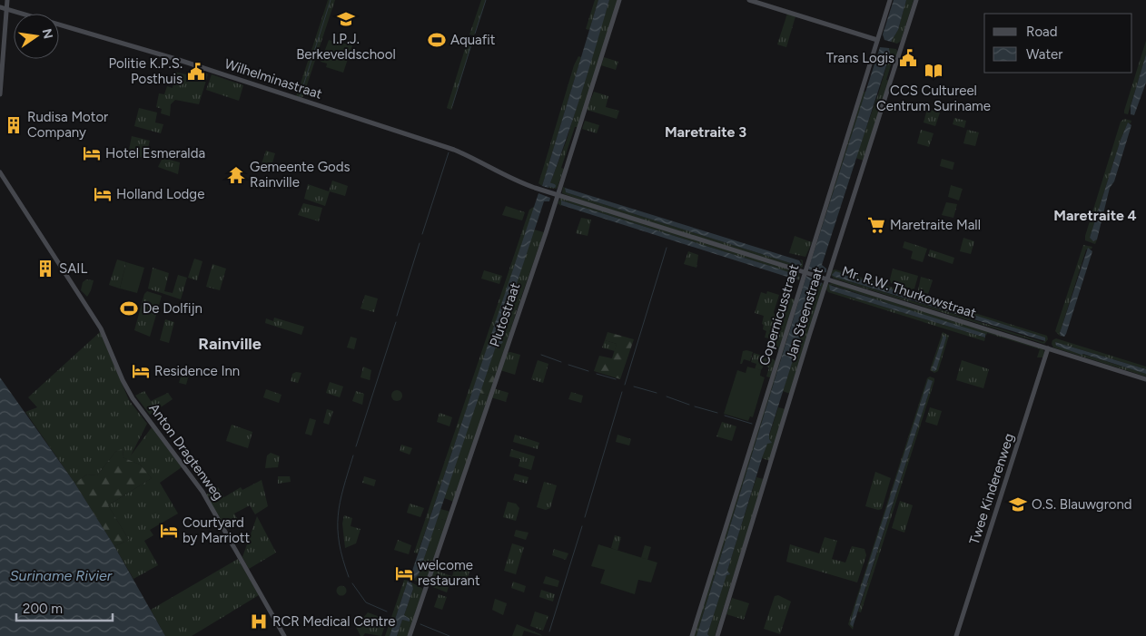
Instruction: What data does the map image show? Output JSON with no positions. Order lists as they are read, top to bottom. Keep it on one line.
{"streets":{"street":["Wilhelminastraat","Mr. R.W. Thurkowstraat","Jan Steenstraat","Plutostraat","Copernicusstraat","Anton Dragtenweg","Twee Kinderenweg"]},"crossings":[["Wilhelminastraat","Mr. R.W. Thurkowstraat"],["Mr. R.W. Thurkowstraat","Jan Steenstraat"],["Mr. R.W. Thurkowstraat","Plutostraat"],["Mr. R.W. Thurkowstraat","Copernicusstraat"],["Mr. R.W. Thurkowstraat","Twee Kinderenweg"]],"districts":["Maretraite 3","Maretraite 4","Rainville"],"water":["Suriname Rivier"],"places":{"school or university":["I.P.J. Berkeveldschool","O.S. Blauwgrond"],"sports":["Aquafit","De Dolfijn"],"public building":["Trans Logis","Politie K.P.S. Posthuis"],"library":["CCS Cultureel Centrum Suriname"],"building":["Rudisa Motor Company","SAIL"],"hotel":["Hotel Esmeralda","Holland Lodge","Residence Inn","Courtyard by Marriott","welcome restaurant"],"temple":["Gemeente Gods Rainville"],"supermarket":["Maretraite Mall"],"hospital":["RCR Medical Centre"]},"legend":["Road","Water"],"scale_bar":"200 m","north":"right"}
